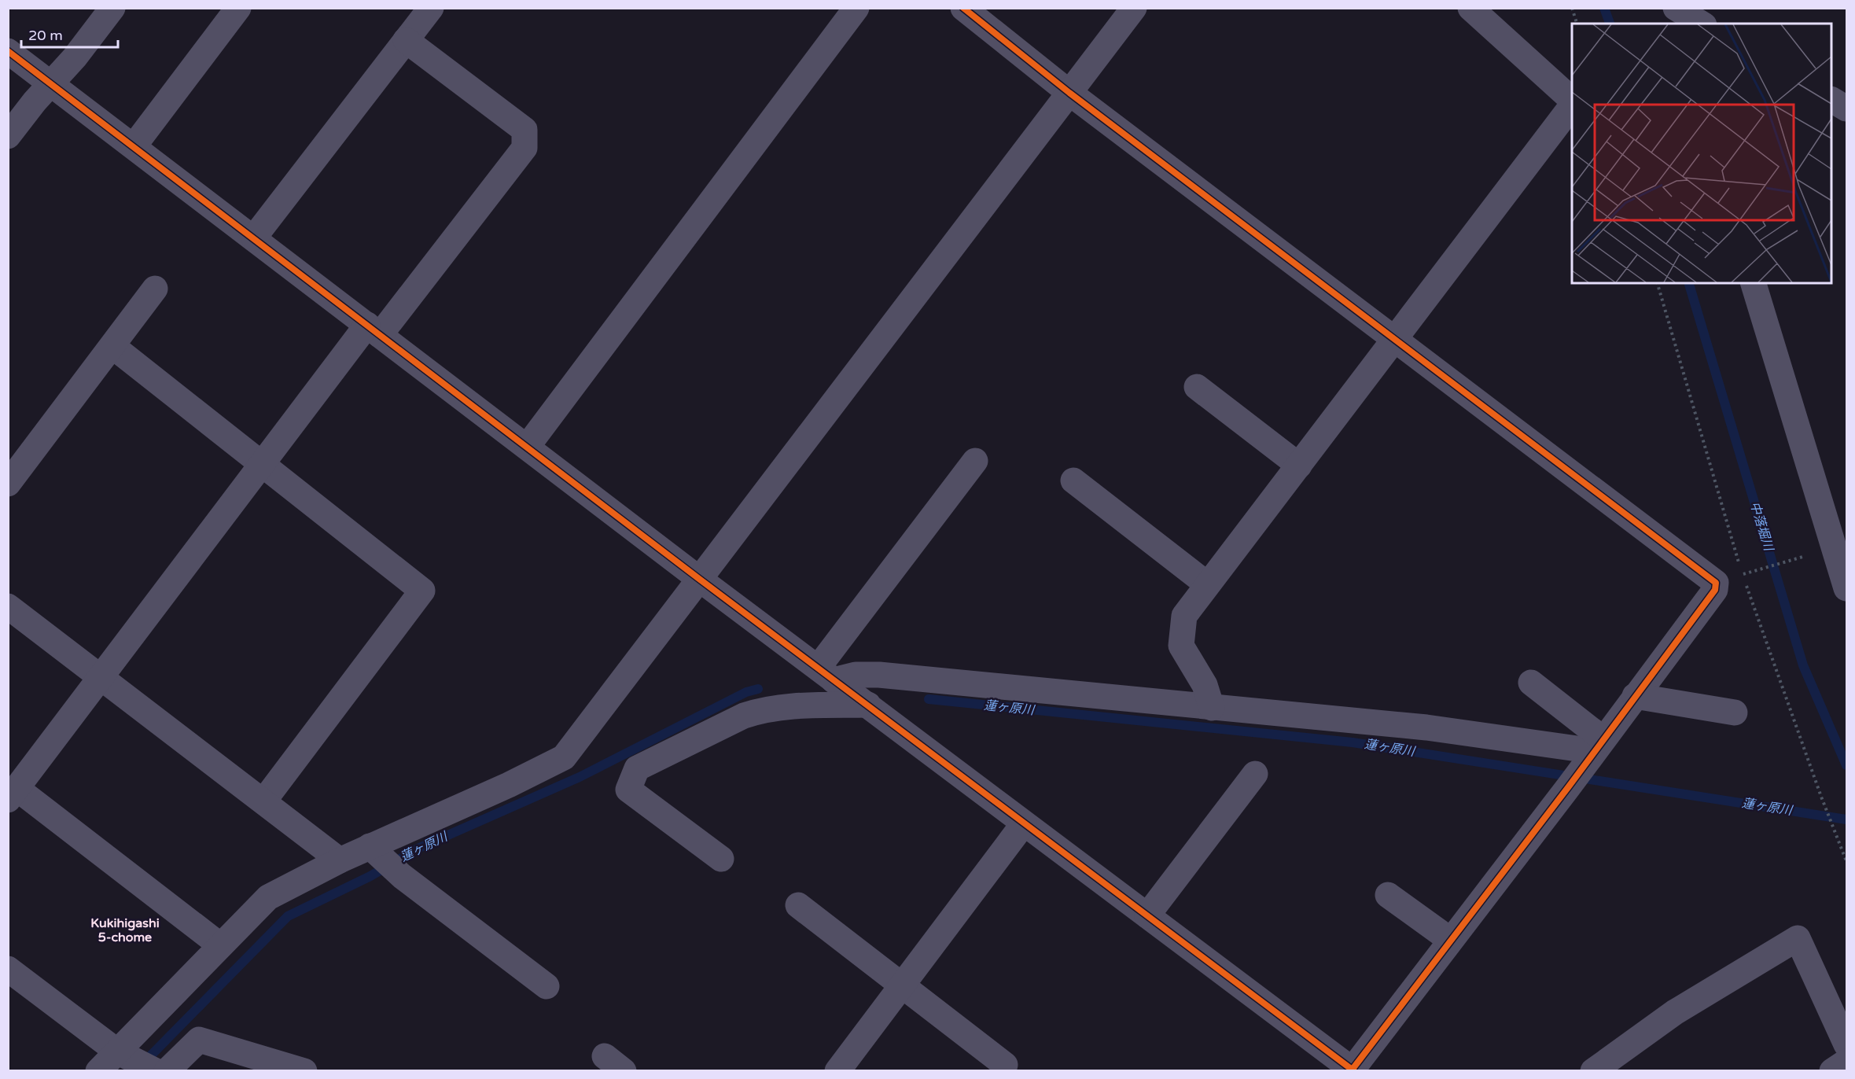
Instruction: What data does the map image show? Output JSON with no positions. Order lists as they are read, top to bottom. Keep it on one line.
{"districts":["Kukihigashi 5-chome"],"water":["中落堀川","蓮ヶ原川"],"scale_bar":"20 m"}
